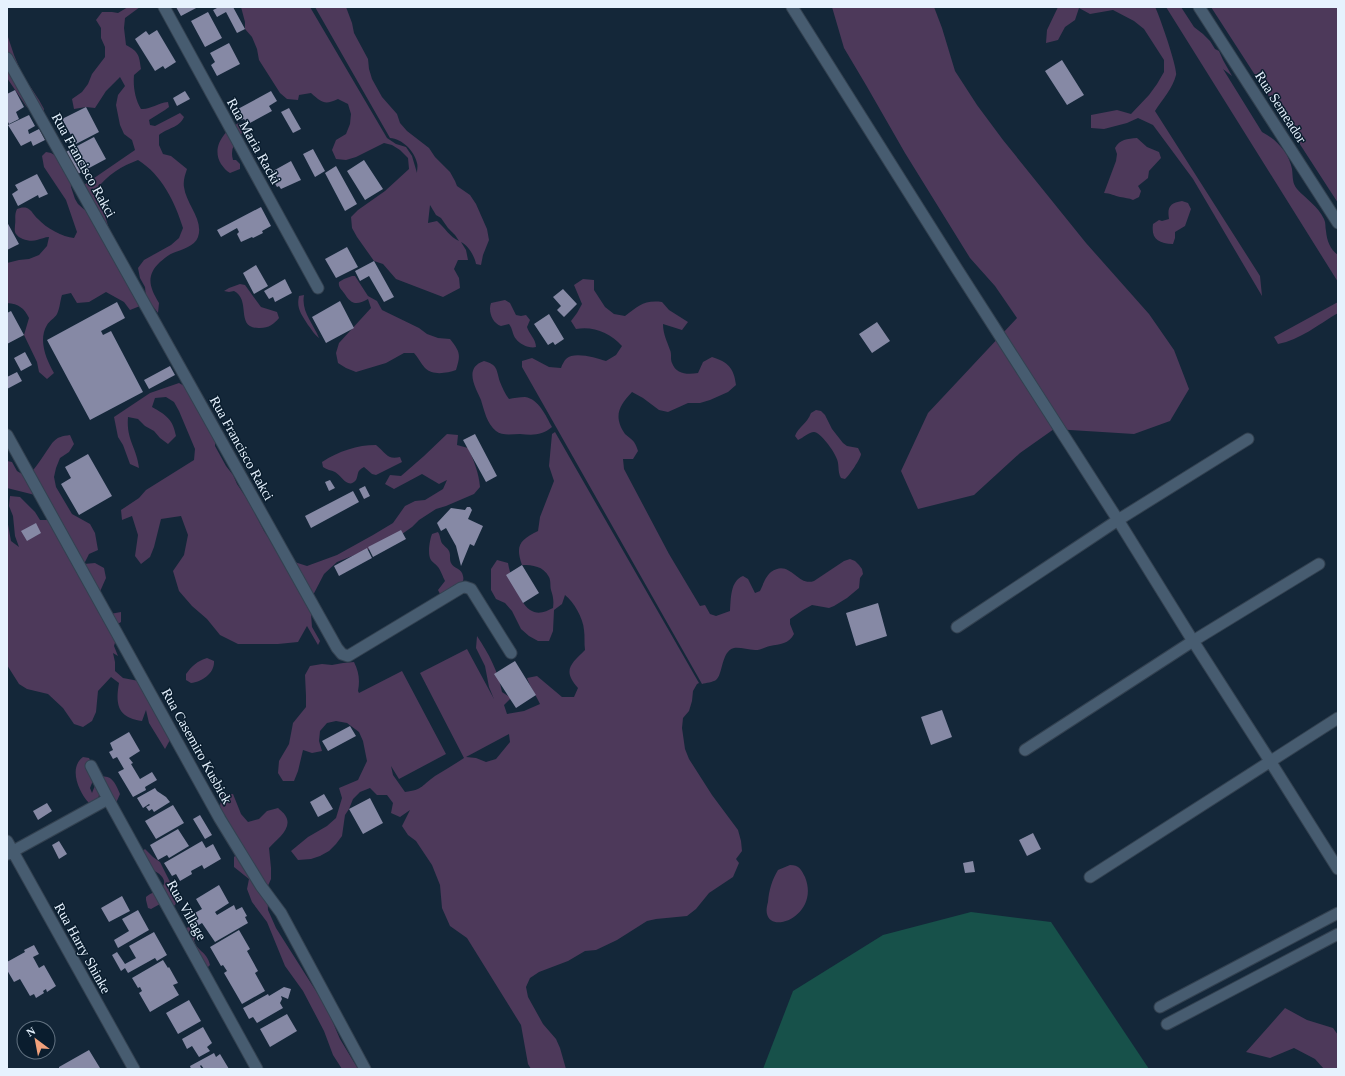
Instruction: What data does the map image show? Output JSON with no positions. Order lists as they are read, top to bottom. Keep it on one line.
{"streets":{"street":["Rua Semeador","Rua Maria Racki","Rua Francisco Rakci","Rua Casemiro Kusbick","Rua Village","Rua Harry Shinke"]},"north":"top left"}
